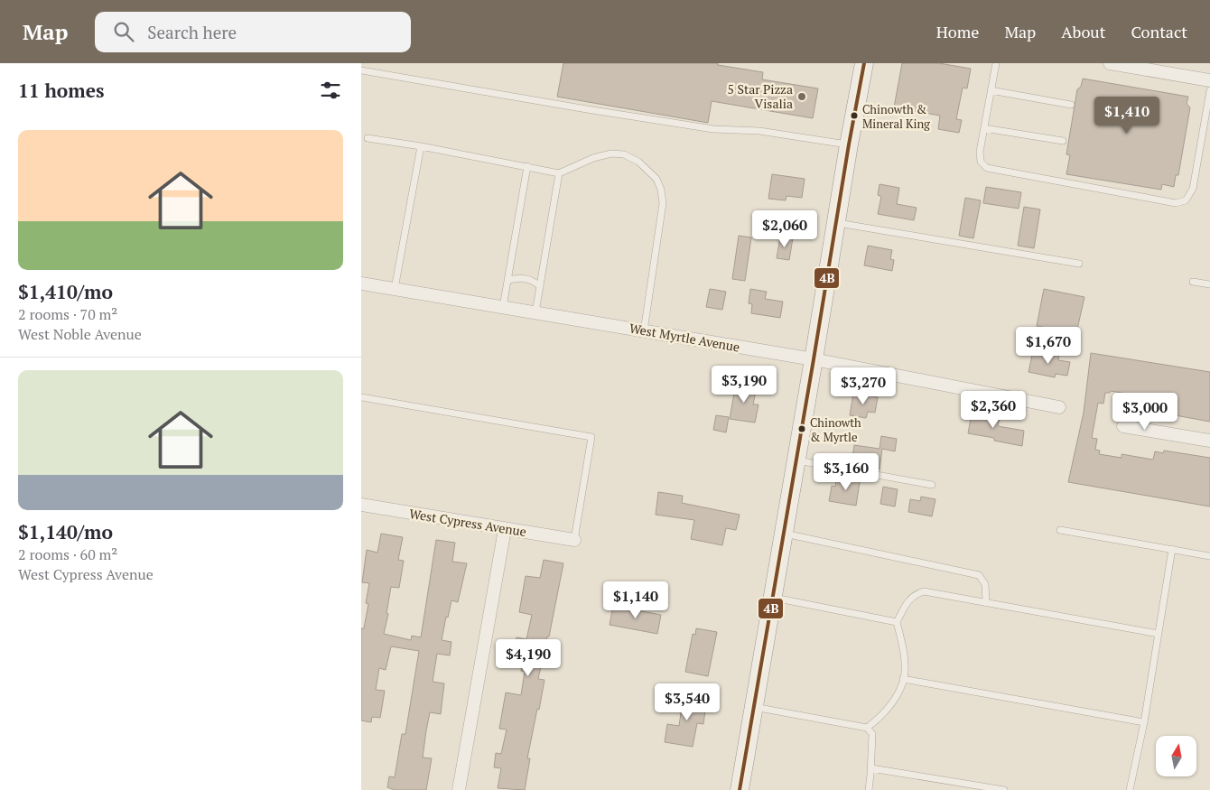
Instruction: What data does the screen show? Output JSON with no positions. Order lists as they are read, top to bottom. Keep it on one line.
{"streets":{"street":["West Myrtle Avenue","West Cypress Avenue"]},"places":["5 Star Pizza Visalia","Chinowth & Mineral King","Chinowth & Myrtle"],"lines":["transit line 4B"],"north":"top","page":{"header":"Map","search":"Search here","nav":["Home","Map","About","Contact"],"heading":"11 homes","price":["$1,410","$2,060","$1,670","$3,190","$3,270","$2,360","$3,000","$3,160","$1,140","$4,190","$3,540"],"list":[{"name":"$1,410/mo","note":"2 rooms · 70 m² · West Noble Avenue"},{"name":"$1,140/mo","note":"2 rooms · 60 m² · West Cypress Avenue"}]}}
